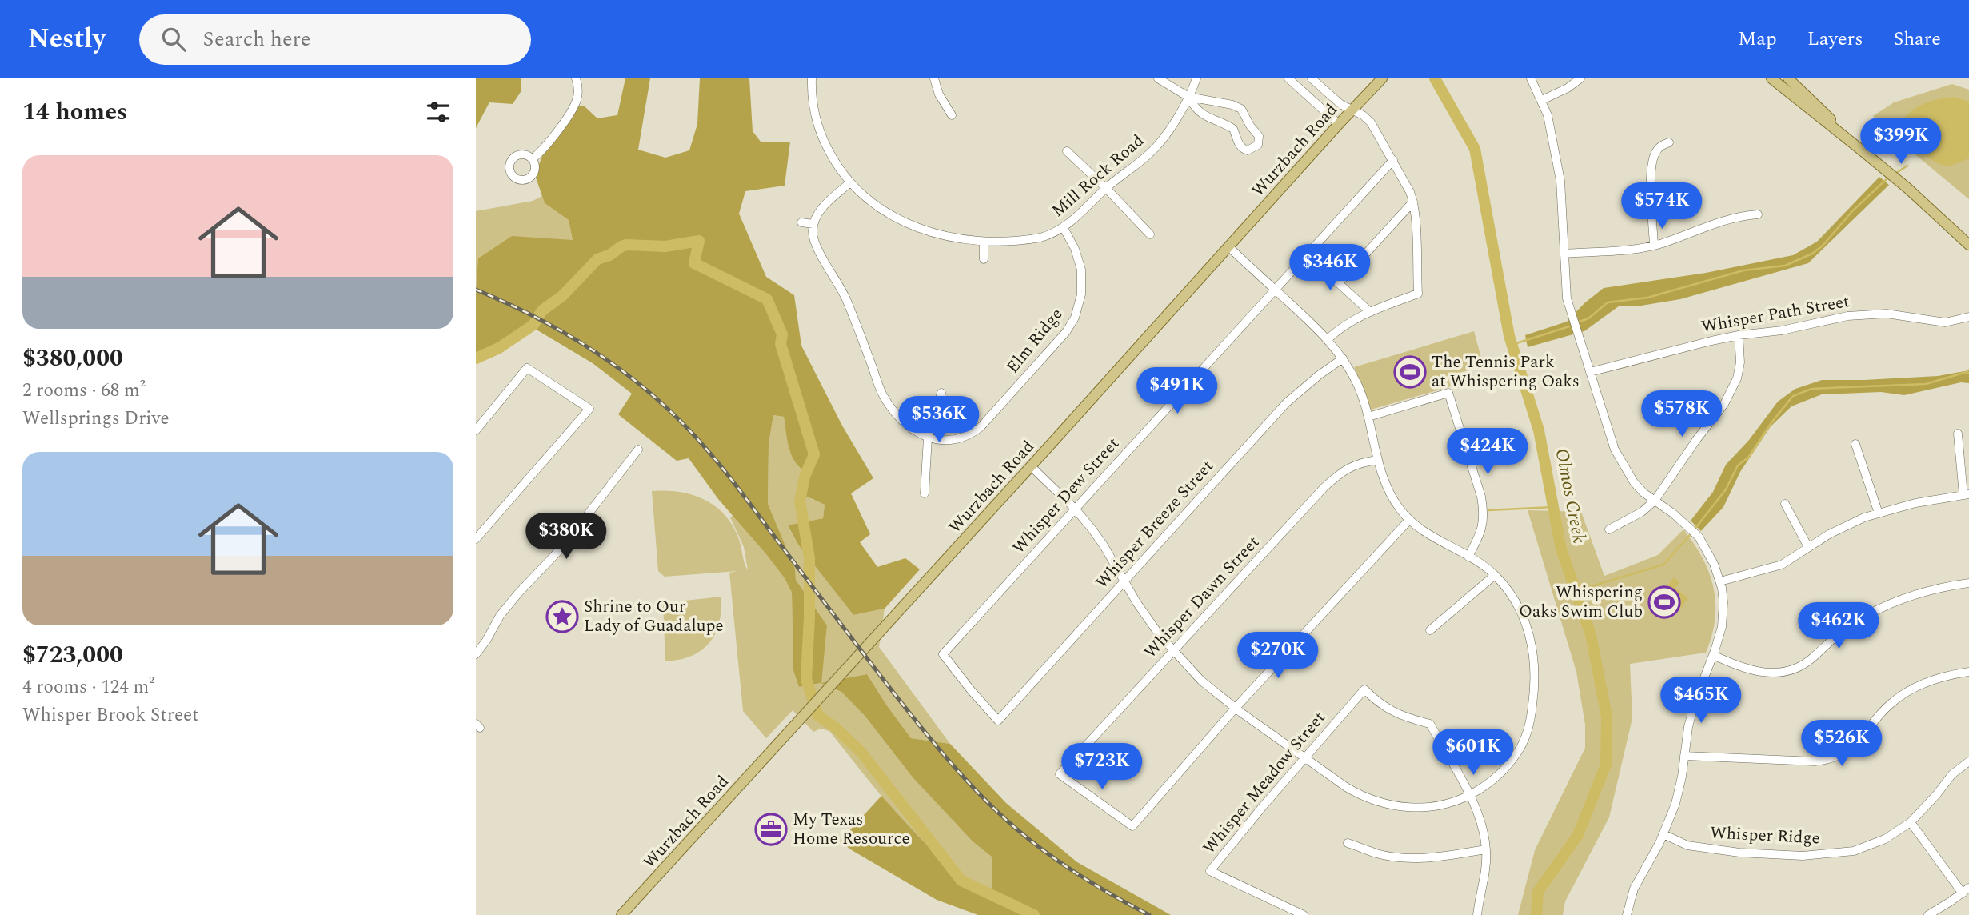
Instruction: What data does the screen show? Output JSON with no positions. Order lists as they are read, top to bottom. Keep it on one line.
{"streets":{"main road":["Wurzbach Road"],"street":["Mill Rock Road","Whisper Path Street","Elm Ridge","Whisper Dew Street","Whisper Breeze Street","Whisper Dawn Street","Whisper Meadow Street","Whisper Ridge"]},"crossings":[["Mill Rock Road","Elm Ridge"],["Whisper Dew Street","Whisper Breeze Street"]],"water":["Olmos Creek"],"places":{"sports":["The Tennis Park at Whispering Oaks","Whispering Oaks Swim Club"],"place":["Shrine to Our Lady of Guadalupe"],"office":["My Texas Home Resource"]},"page":{"header":"Nestly","search":"Search here","nav":["Map","Layers","Share"],"heading":"14 homes","price":["$399K","$574K","$346K","$491K","$578K","$536K","$424K","$380K","$462K","$270K","$465K","$526K","$601K","$723K"],"list":[{"name":"$380,000","note":"2 rooms · 68 m² · Wellsprings Drive"},{"name":"$723,000","note":"4 rooms · 124 m² · Whisper Brook Street"}]}}
